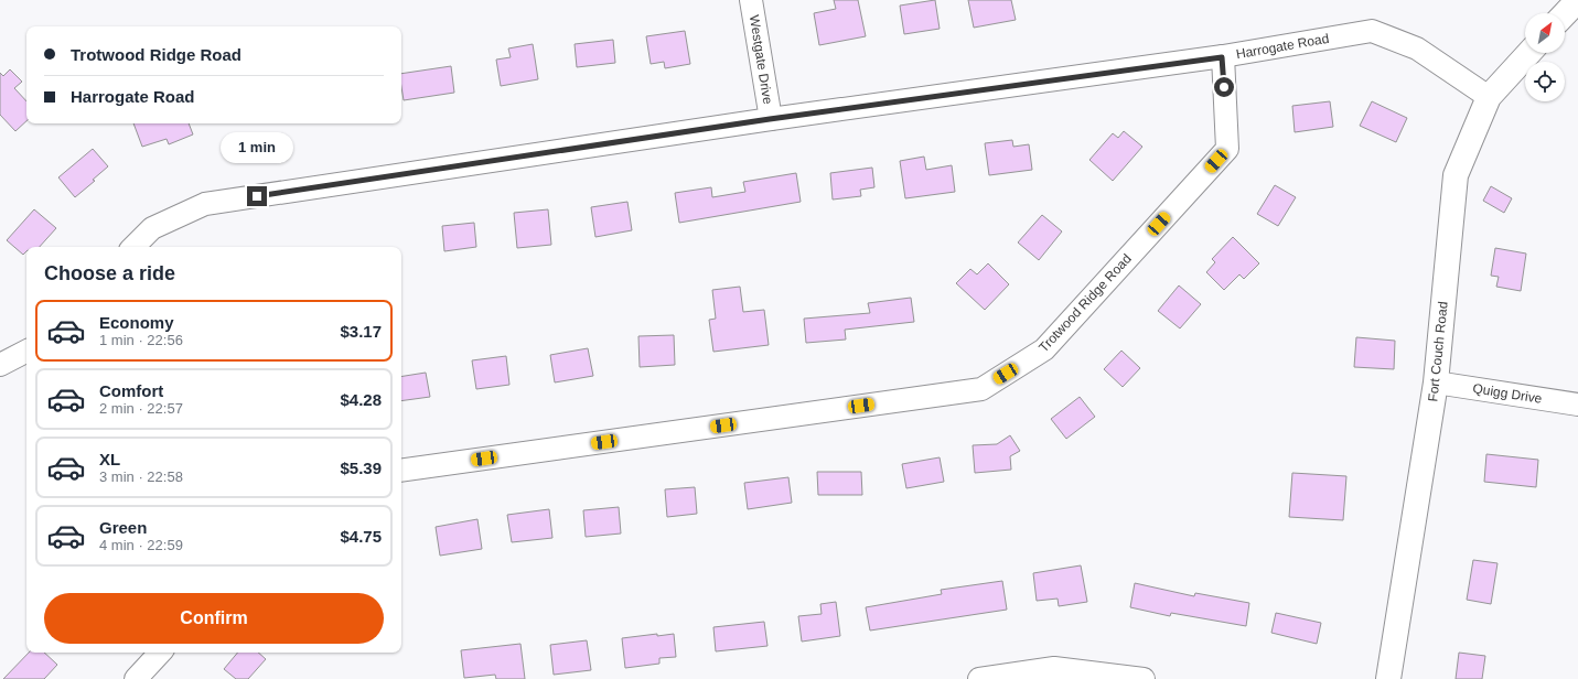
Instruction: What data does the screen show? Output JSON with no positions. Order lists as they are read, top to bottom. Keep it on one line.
{"streets":{"street":["Harrogate Road","Westgate Drive","Trotwood Ridge Road","Fort Couch Road","Quigg Drive"]},"crossings":[["Harrogate Road","Westgate Drive"],["Harrogate Road","Trotwood Ridge Road"],["Harrogate Road","Fort Couch Road"],["Fort Couch Road","Quigg Drive"]],"north":"top right","page":{"banner":["Trotwood Ridge Road","Harrogate Road"],"bubble":"1 min","heading":"Choose a ride","list":[{"name":"Economy","note":"1 min · 22:56","value":"$3.17"},{"name":"Comfort","note":"2 min · 22:57","value":"$4.28"},{"name":"XL","note":"3 min · 22:58","value":"$5.39"},{"name":"Green","note":"4 min · 22:59","value":"$4.75"}],"buttons":"Confirm"}}
